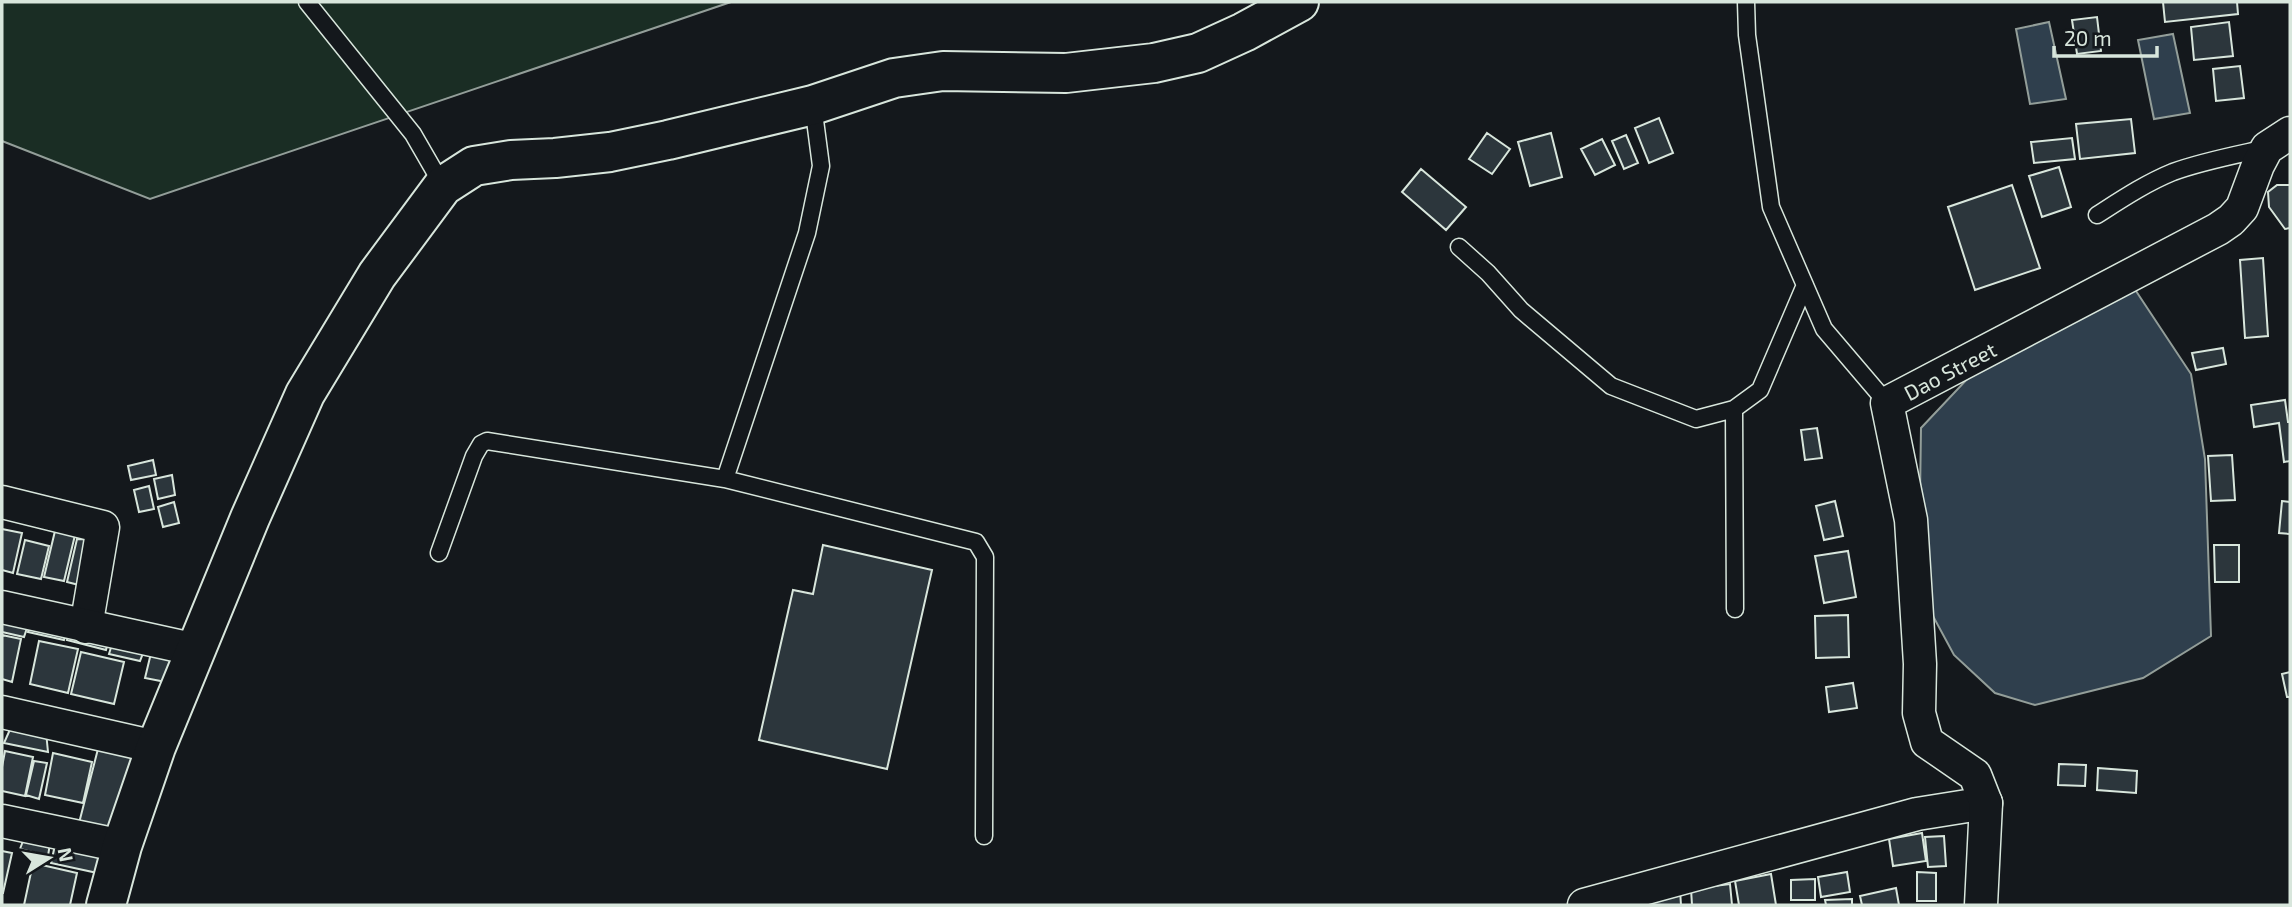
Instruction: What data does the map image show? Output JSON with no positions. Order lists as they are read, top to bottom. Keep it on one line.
{"streets":{"street":["Dao Street"]},"scale_bar":"20 m","north":"right"}
